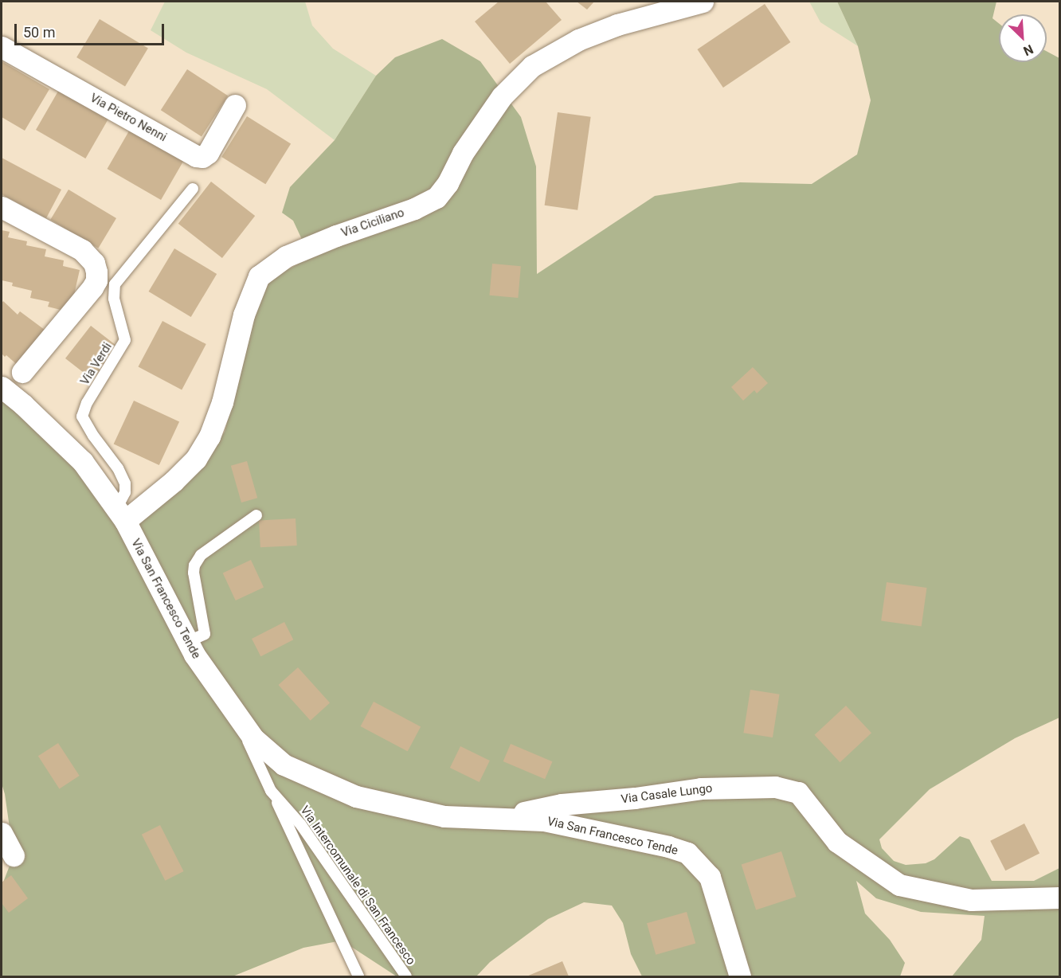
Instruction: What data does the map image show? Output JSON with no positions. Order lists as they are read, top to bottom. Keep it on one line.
{"streets":{"street":["Via Pietro Nenni","Via Ciciliano","Via San Francesco Tende","Via Casale Lungo"],"lane":["Via Verdi","Via Intercomunale di San Francesco"]},"crossings":[["Via Ciciliano","Via Verdi"],["Via Ciciliano","Via San Francesco Tende"],["Via Verdi","Via San Francesco Tende"],["Via San Francesco Tende","Via Casale Lungo"],["Via San Francesco Tende","Via Intercomunale di San Francesco"]],"scale_bar":"50 m","north":"bottom right"}
